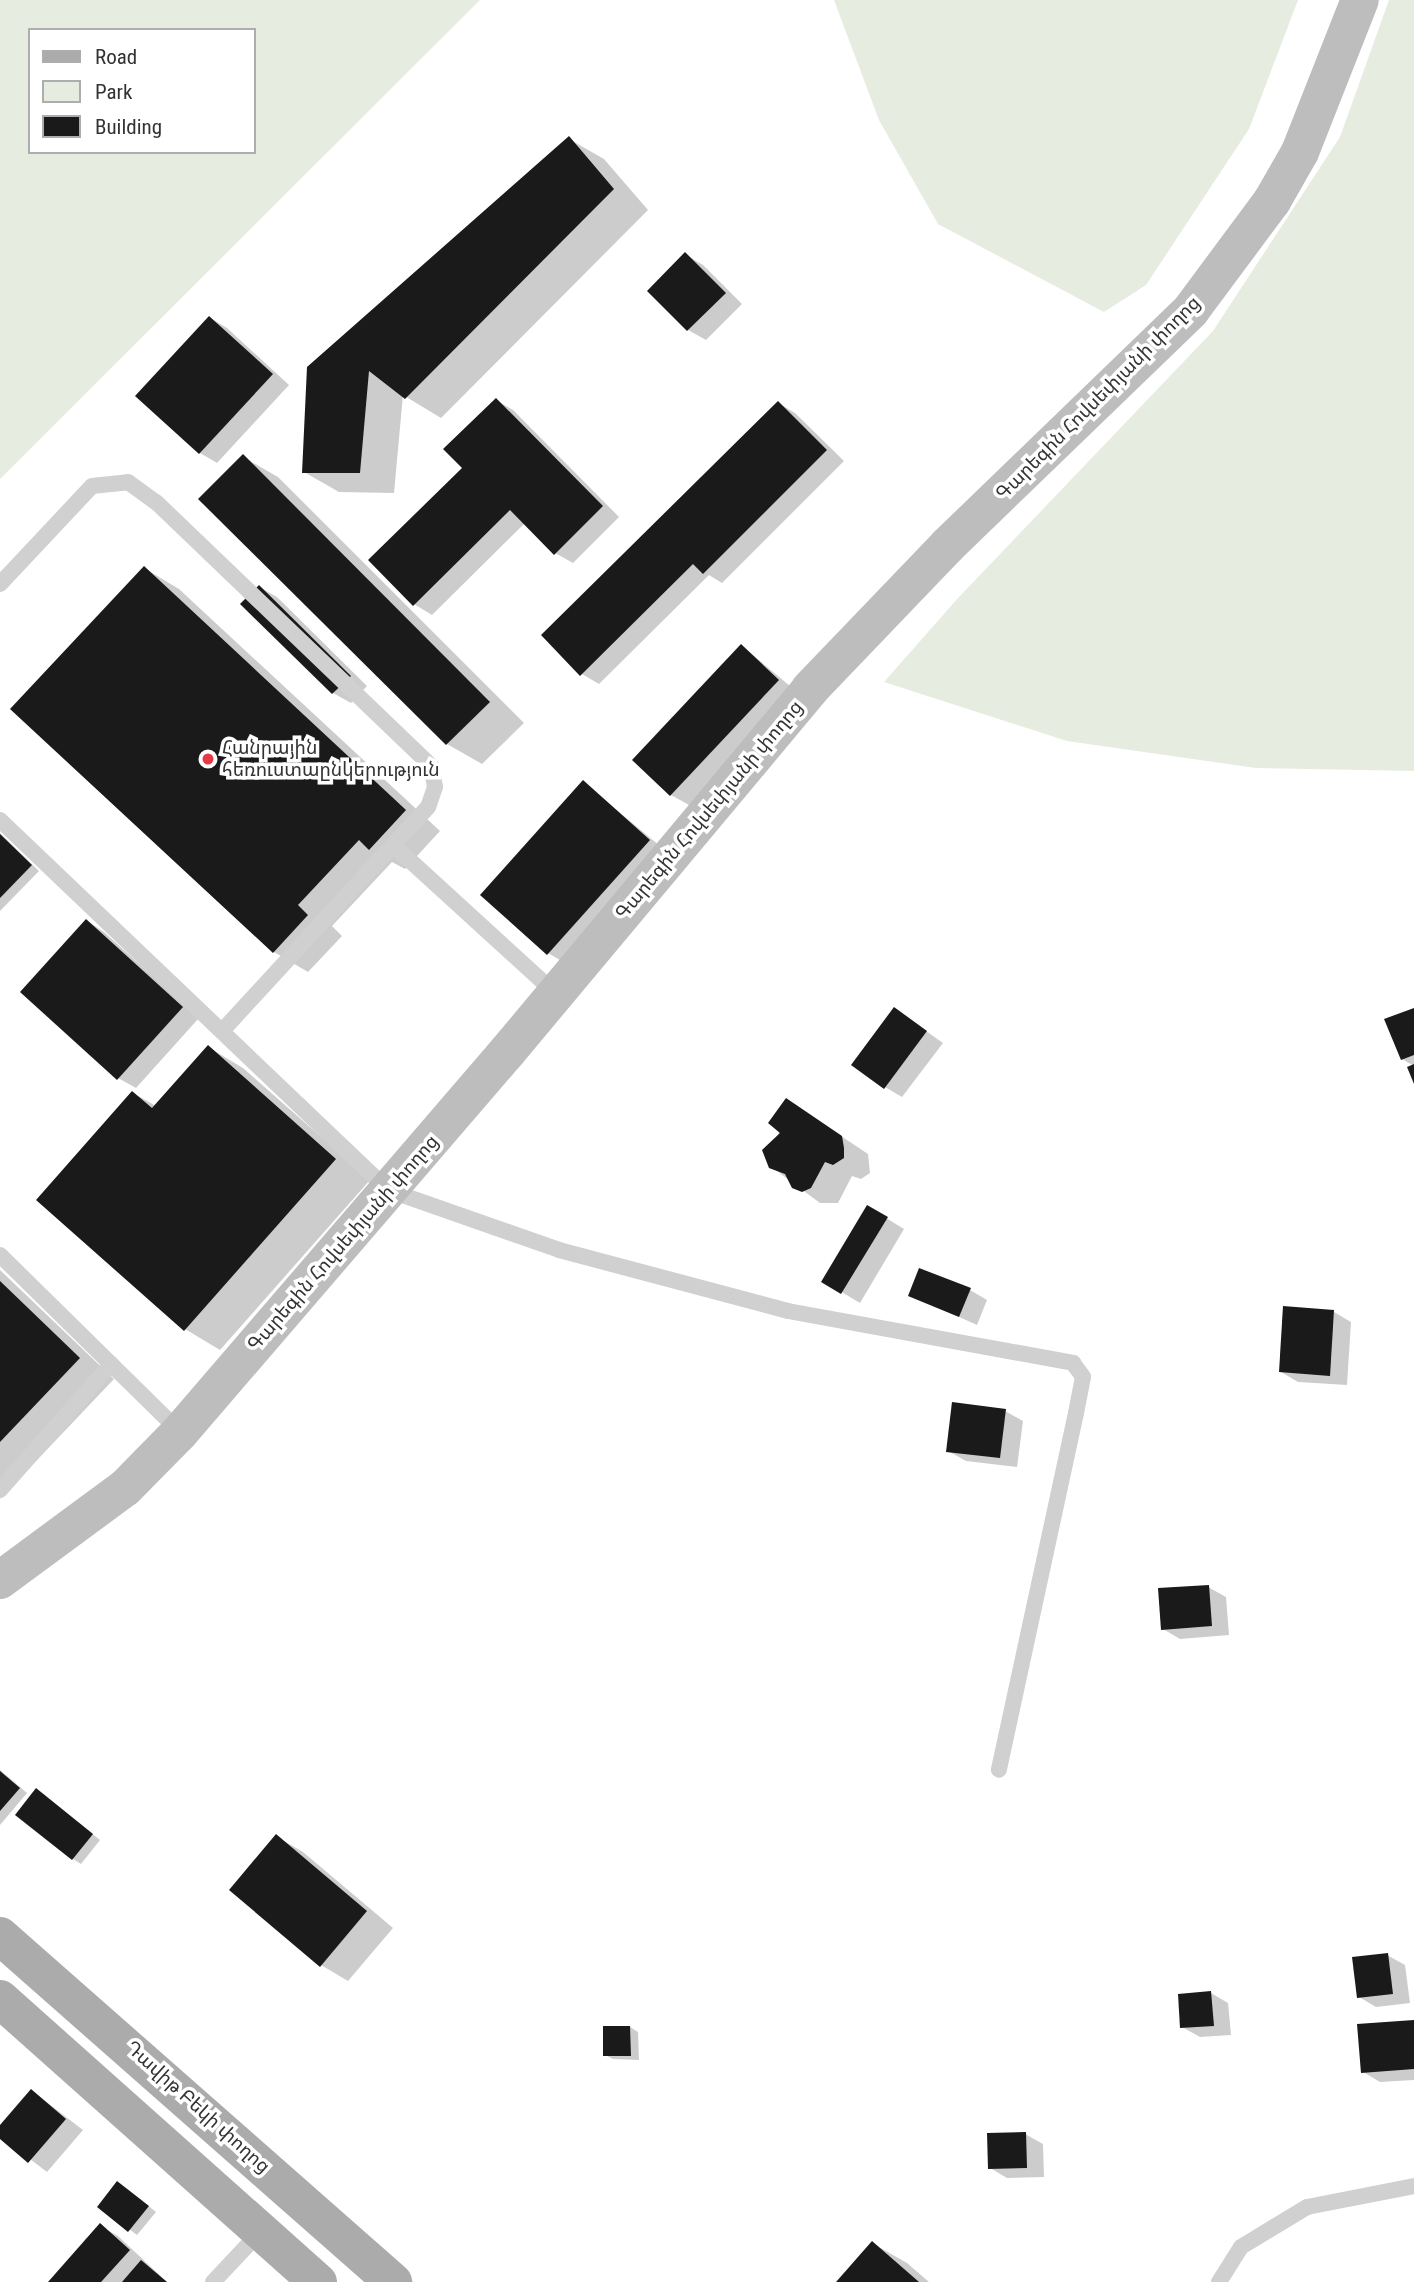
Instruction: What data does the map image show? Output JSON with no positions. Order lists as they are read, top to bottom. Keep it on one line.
{"streets":{"main road":["Գարեգին Հովսեփյանի փողոց","Դավիթ Բեկի փողոց"]},"places":["Հանրային հեռուստաընկերություն"],"legend":["Road","Park","Building"]}
